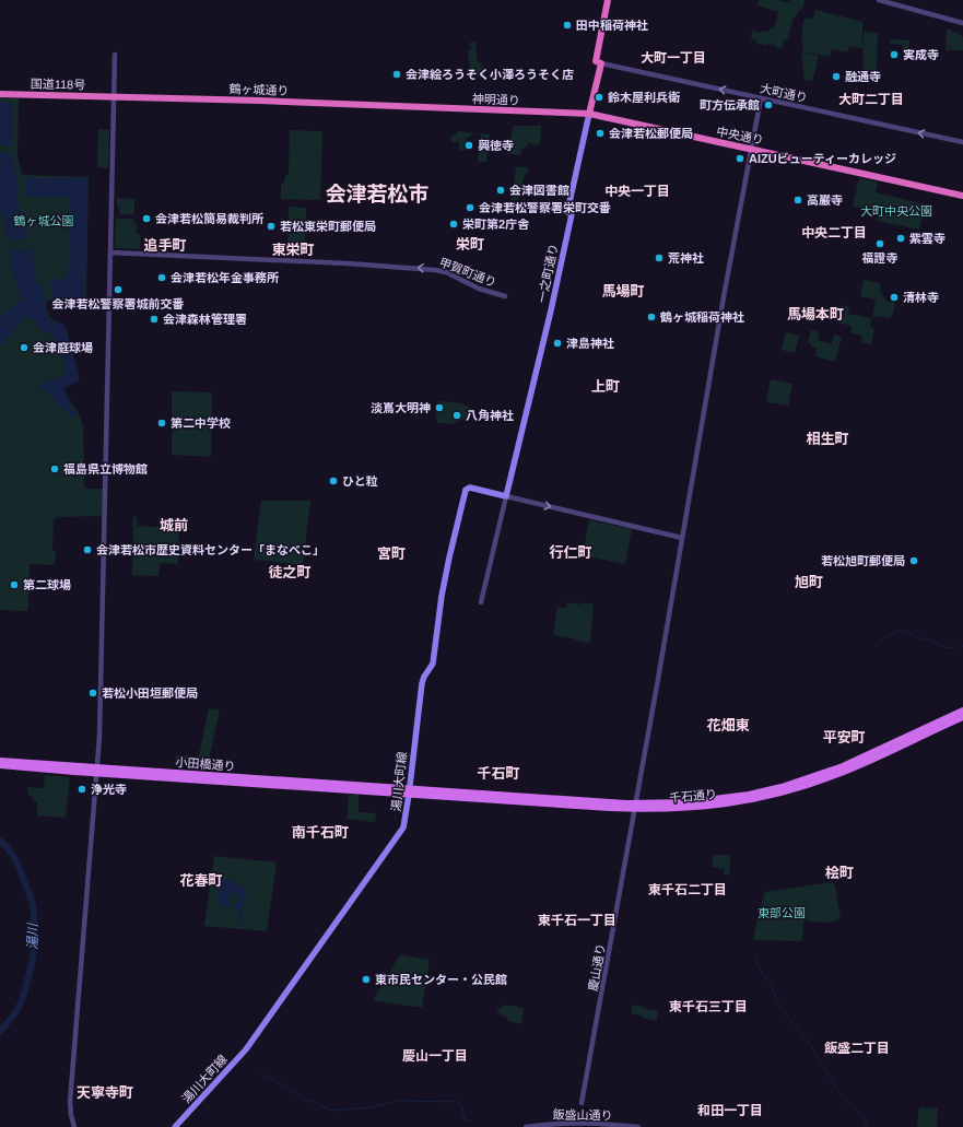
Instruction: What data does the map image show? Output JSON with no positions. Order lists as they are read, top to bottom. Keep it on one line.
{"streets":{"highway":["国道118号","鶴ヶ城通り","神明通り","中央通り","一之町通り"],"main road":["小田橋通り","湯川大町線","千石通り"],"street":["大町通り","甲賀町通り","慶山通り","飯盛山通り"]},"crossings":[["国道118号","鶴ヶ城通り"],["鶴ヶ城通り","神明通り"],["大町通り","一之町通り"],["大町通り","慶山通り"],["神明通り","中央通り"],["神明通り","一之町通り"],["中央通り","一之町通り"],["中央通り","慶山通り"],["一之町通り","湯川大町線"],["小田橋通り","湯川大町線"],["小田橋通り","千石通り"],["湯川大町線","千石通り"],["千石通り","慶山通り"]],"one_way":["大町通り","甲賀町通り"],"districts":["大町一丁目","大町二丁目","中央一丁目","会津若松市","中央二丁目","栄町","追手町","東栄町","馬場町","馬場本町","上町","相生町","城前","行仁町","宮町","徒之町","旭町","花畑東","平安町","千石町","南千石町","桧町","花春町","東千石二丁目","東千石一丁目","東千石三丁目","飯盛二丁目","慶山一丁目","天寧寺町","和田一丁目"],"water":["湯川"],"parks":["大町中央公園","鶴ヶ城公園","東部公園"],"places":["田中稲荷神社","実成寺","会津絵ろうそく小澤ろうそく店","融通寺","鈴木屋利兵衛","町方伝承館","会津若松郵便局","興徳寺","AIZUビューティーカレッジ","会津図書館","高巌寺","会津若松警察署栄町交番","会津若松簡易裁判所","栄町第2庁舎","若松東栄町郵便局","紫雲寺","福證寺","荒神社","会津若松年金事務所","会津若松警察署城前交番","清林寺","鶴ヶ城稲荷神社","会津森林管理署","津島神社","会津庭球場","淡嶌大明神","八角神社","第二中学校","福島県立博物館","ひと粒","会津若松市歴史資料センター「まなべこ」","若松旭町郵便局","第二球場","若松小田垣郵便局","浄光寺","東市民センター・公民館"]}
